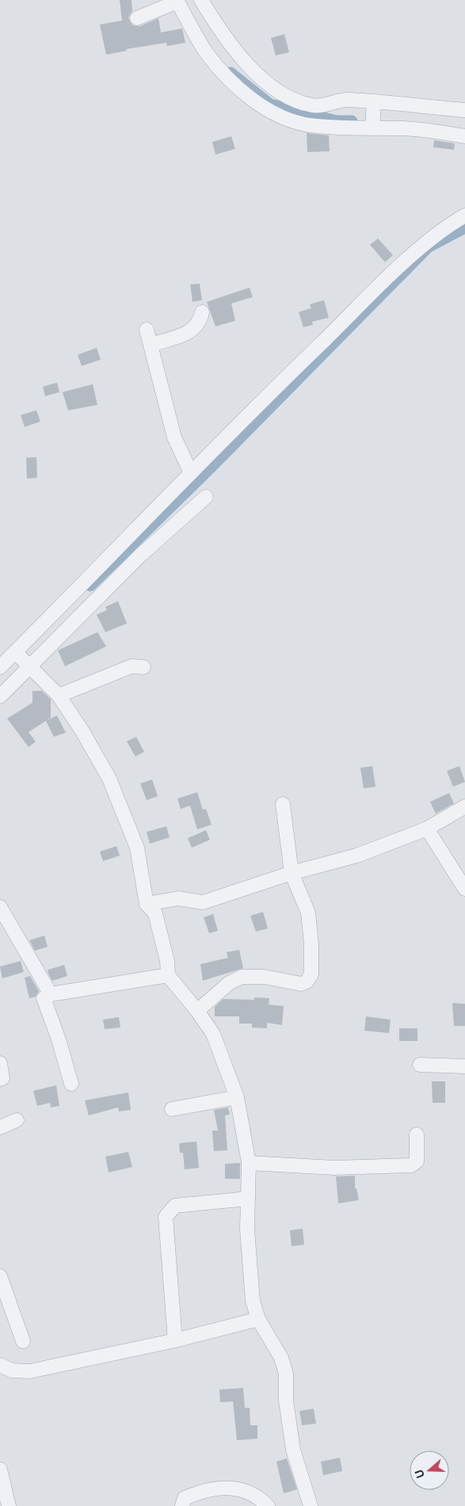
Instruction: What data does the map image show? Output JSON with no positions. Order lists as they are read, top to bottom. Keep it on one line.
{"north":"left"}
